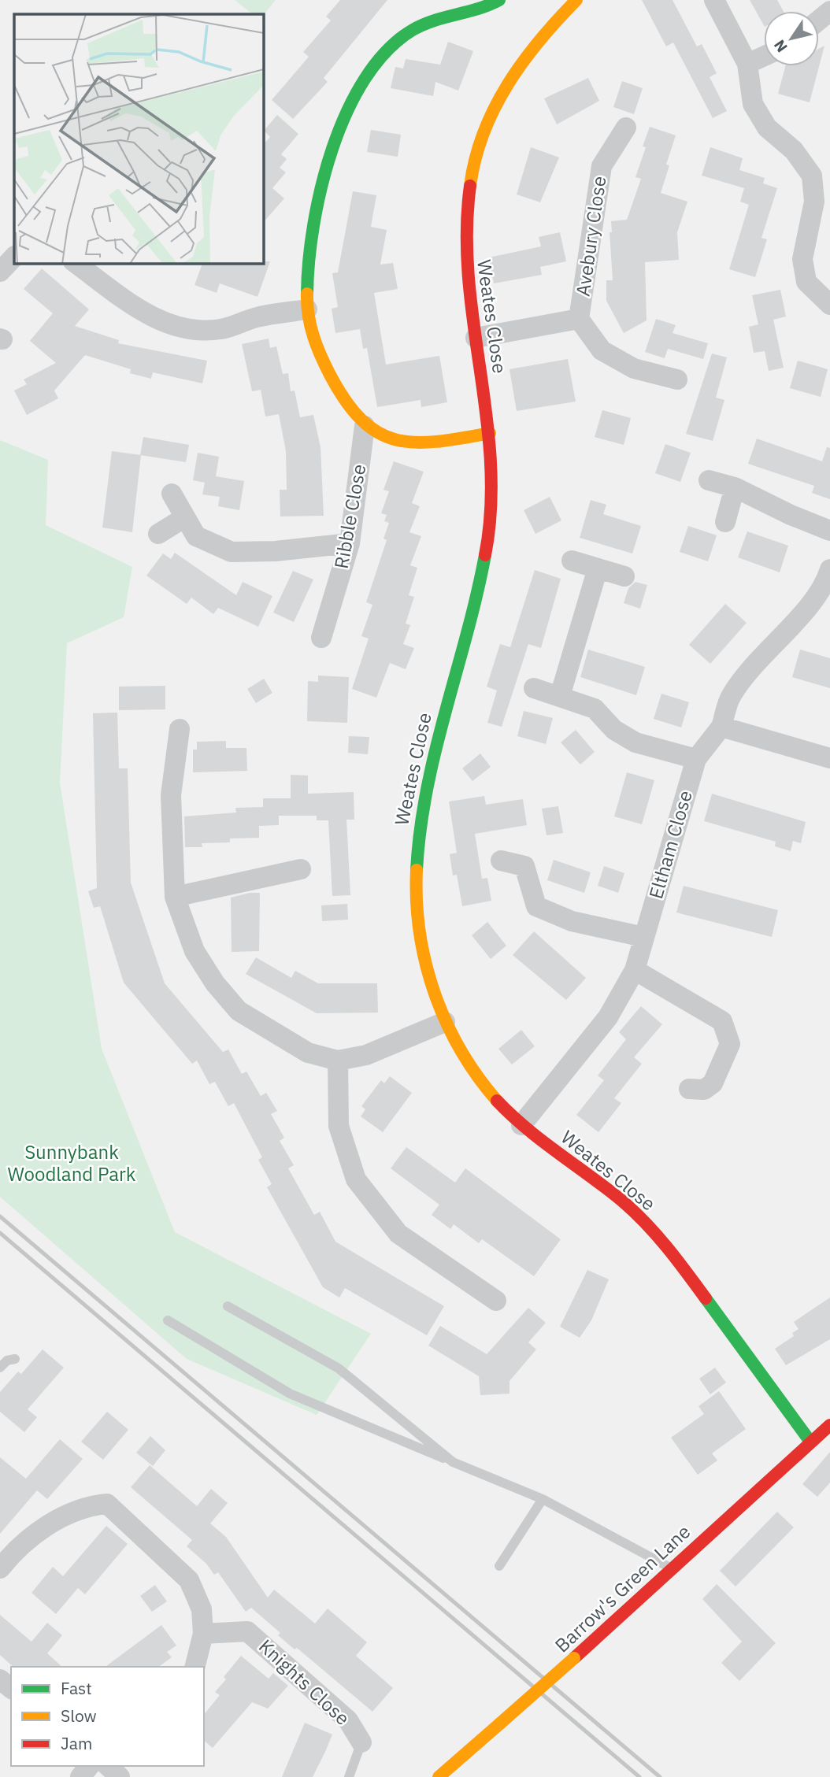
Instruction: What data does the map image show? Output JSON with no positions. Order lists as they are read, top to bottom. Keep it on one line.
{"streets":{"street":["Avebury Close","Weates Close","Ribble Close","Eltham Close","Barrow's Green Lane","Knights Close"]},"crossings":[["Avebury Close","Weates Close"],["Weates Close","Eltham Close"],["Weates Close","Barrow's Green Lane"]],"parks":["Sunnybank Woodland Park"],"legend":["Fast","Slow","Jam"],"north":"bottom left"}
